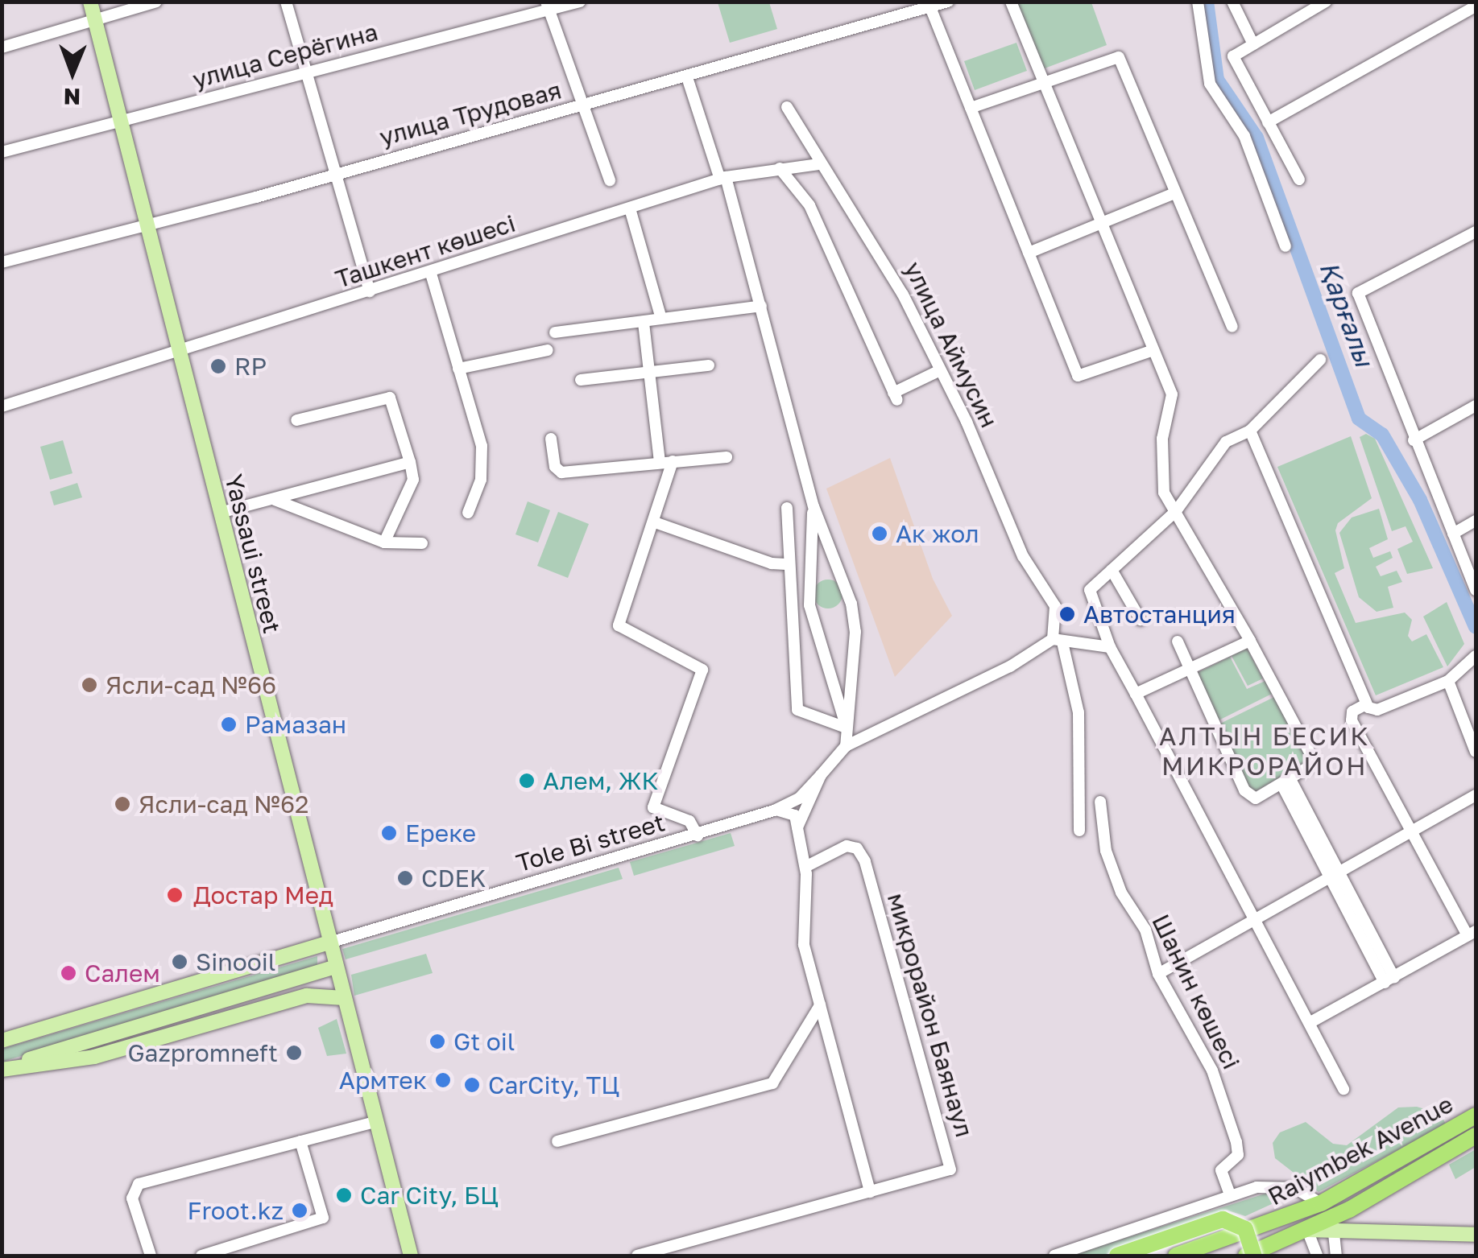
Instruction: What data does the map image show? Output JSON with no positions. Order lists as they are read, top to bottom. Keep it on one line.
{"streets":{"highway":["Raiymbek Avenue"],"main road":["Yassaui street","Tole Bi street"],"street":["улица Серёгина","улица Трудовая","Ташкент көшесі","улица Аймусин","Шанин көшесі","микрорайон Баянаул"]},"crossings":[["улица Серёгина","Yassaui street"],["улица Трудовая","Yassaui street"],["Ташкент көшесі","улица Аймусин"],["Ташкент көшесі","Yassaui street"],["Yassaui street","Tole Bi street"]],"districts":["АЛТЫН БЕСИК МИКРОРАЙОН"],"water":["Қарғалы"],"places":["RP","Ак жол","Автостанция","Ясли-сад №66","Рамазан","Алем, ЖК","Ясли-сад №62","Ереке","CDEK","Достар Мед","Sinooil","Салем","Gt oil","Gazpromneft","Армтек","CarCity, ТЦ","Car City, БЦ","Froot.kz"],"north":"bottom"}
